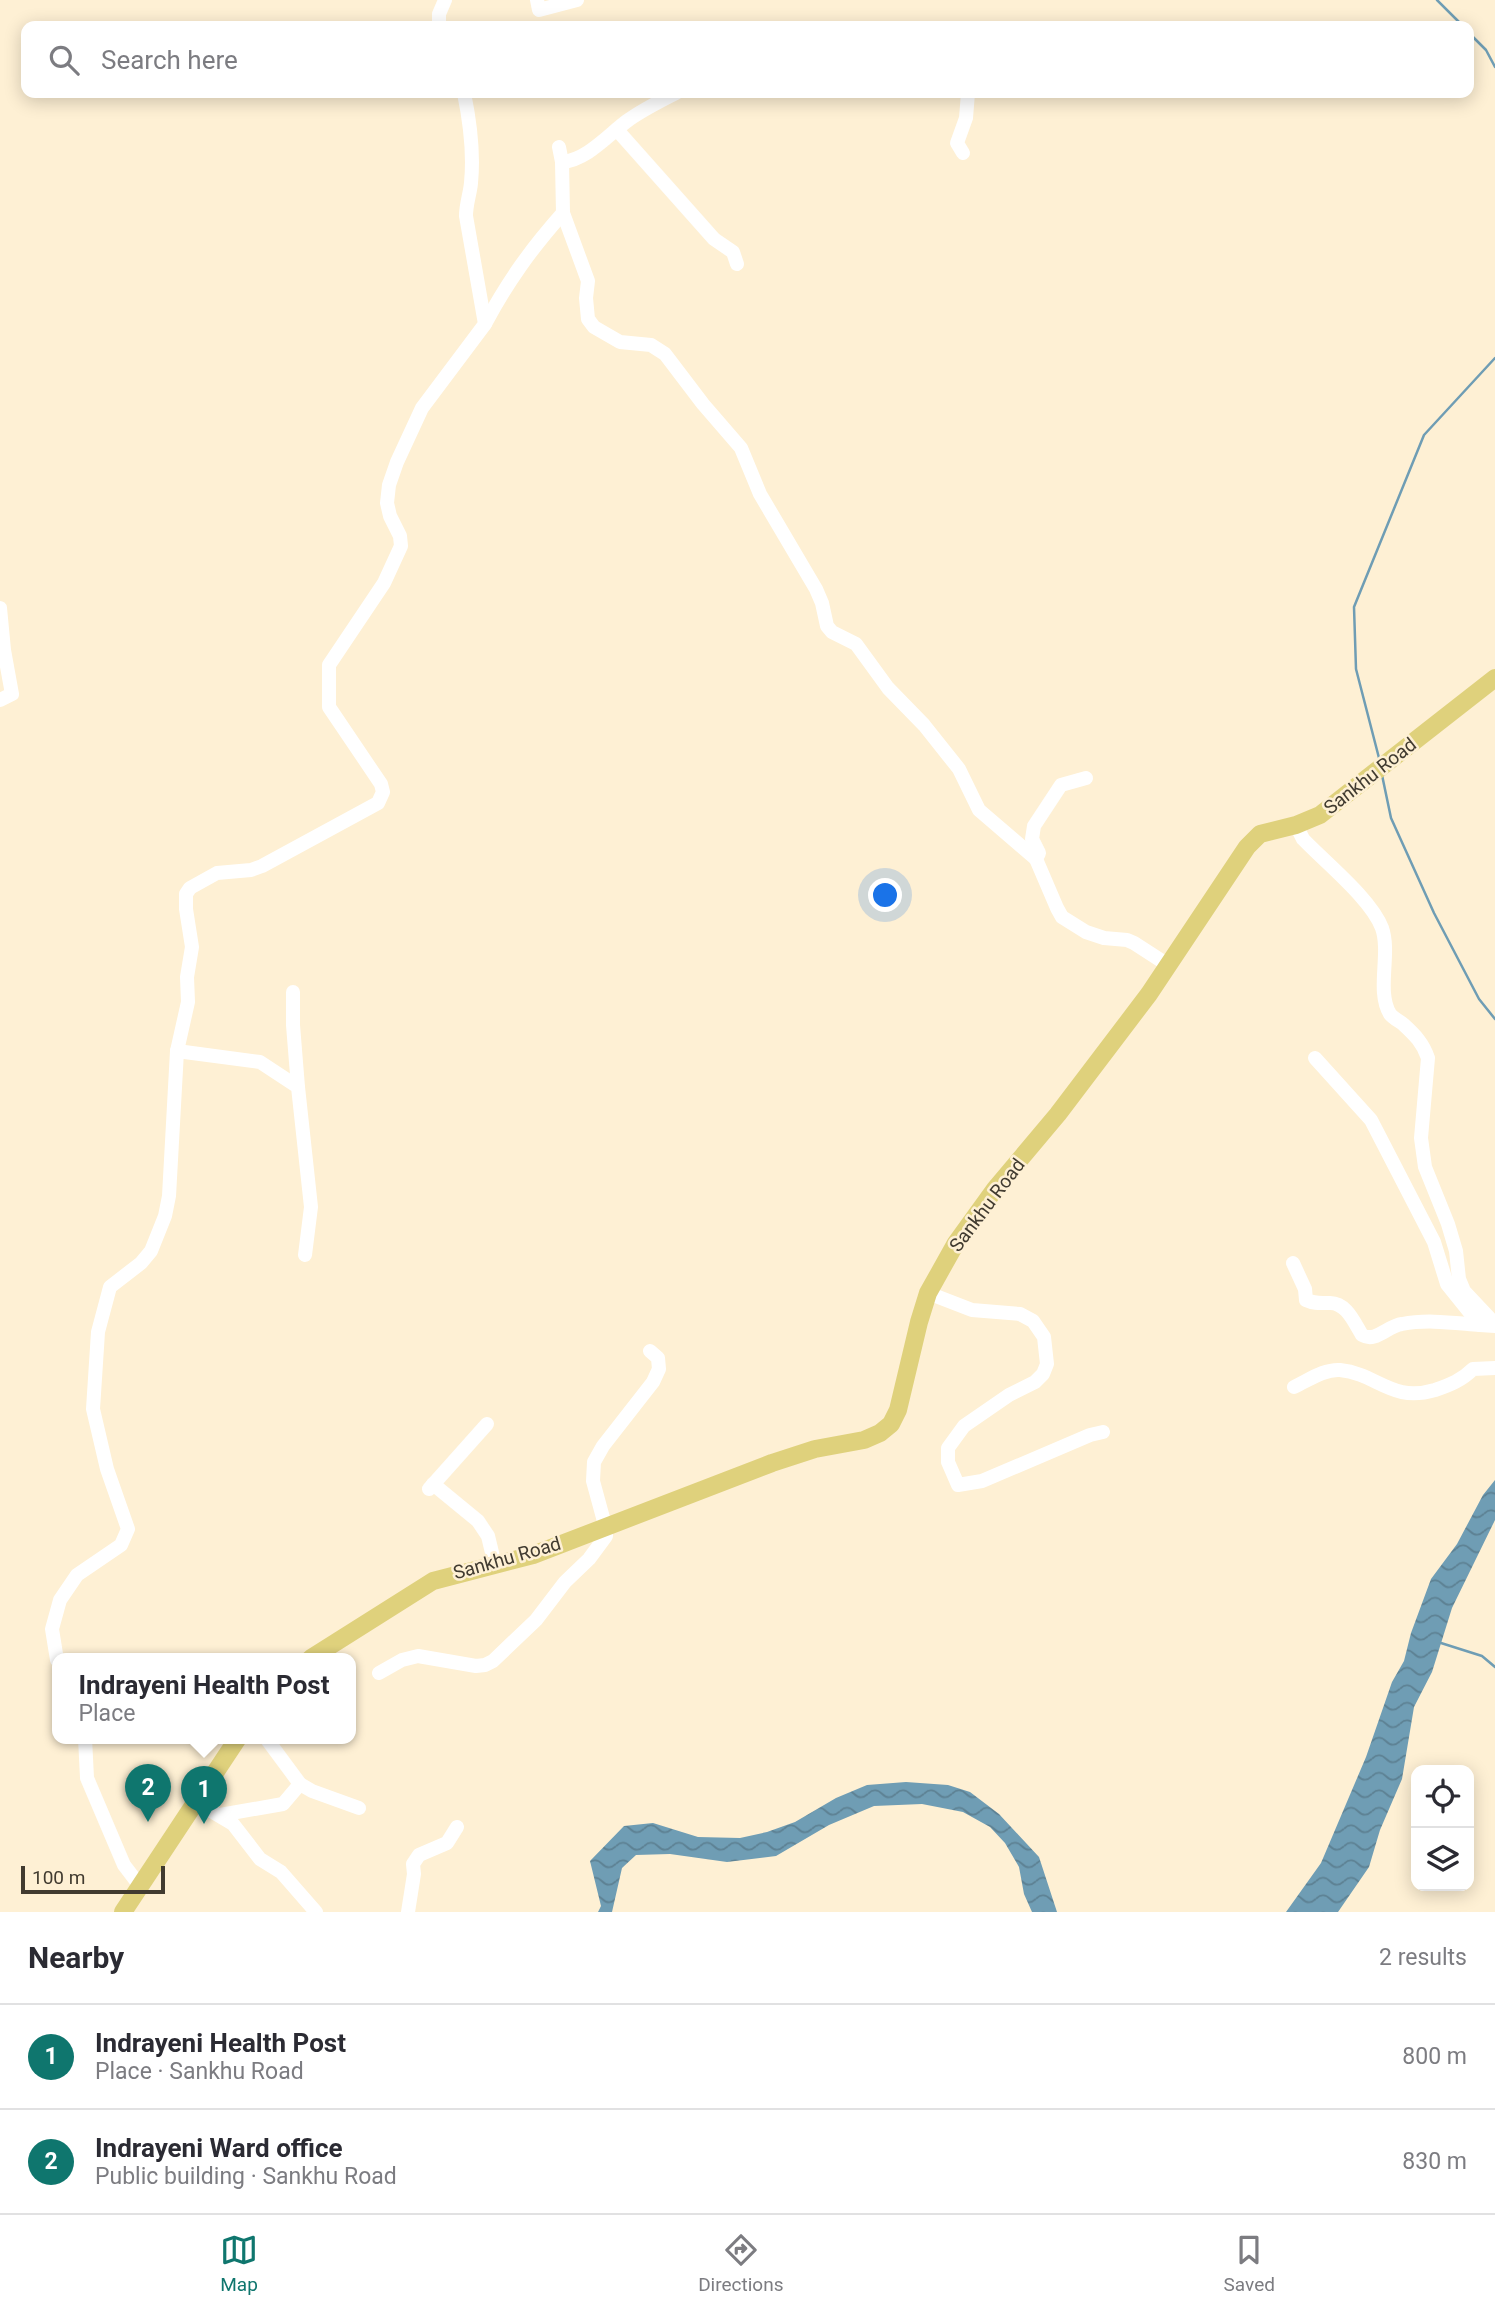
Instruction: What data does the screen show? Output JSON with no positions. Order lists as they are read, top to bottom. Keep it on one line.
{"streets":{"main road":["Sankhu Road"]},"scale_bar":"100 m","page":{"search":"Search here","popup":["Indrayeni Health Post","Place"],"pins":["2","1"],"scale":"100 m","heading":["Nearby","2 results"],"list":[{"mark":"1","name":"Indrayeni Health Post","note":"Place · Sankhu Road","value":"800 m"},{"mark":"2","name":"Indrayeni Ward office","note":"Public building · Sankhu Road","value":"830 m"}],"nav":["Map","Directions","Saved"]}}
